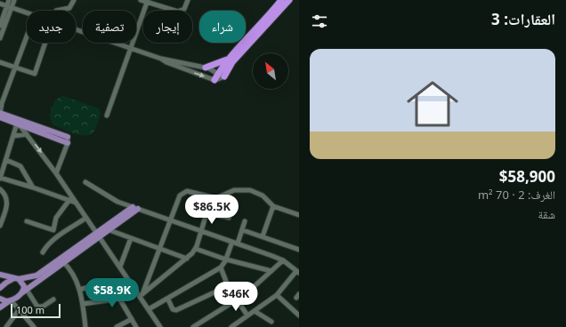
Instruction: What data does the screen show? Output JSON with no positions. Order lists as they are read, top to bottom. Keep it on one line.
{"scale_bar":"100 m","north":"top left","page":{"heading":"العقارات: 3","chip":["شراء","إيجار","تصفية","جديد"],"list":[{"name":"$58,900","note":"الغرف: 2 · 70 m² · شقة"}],"price":["$86.5K","$58.9K","$46K"],"scale":"100 m"}}
